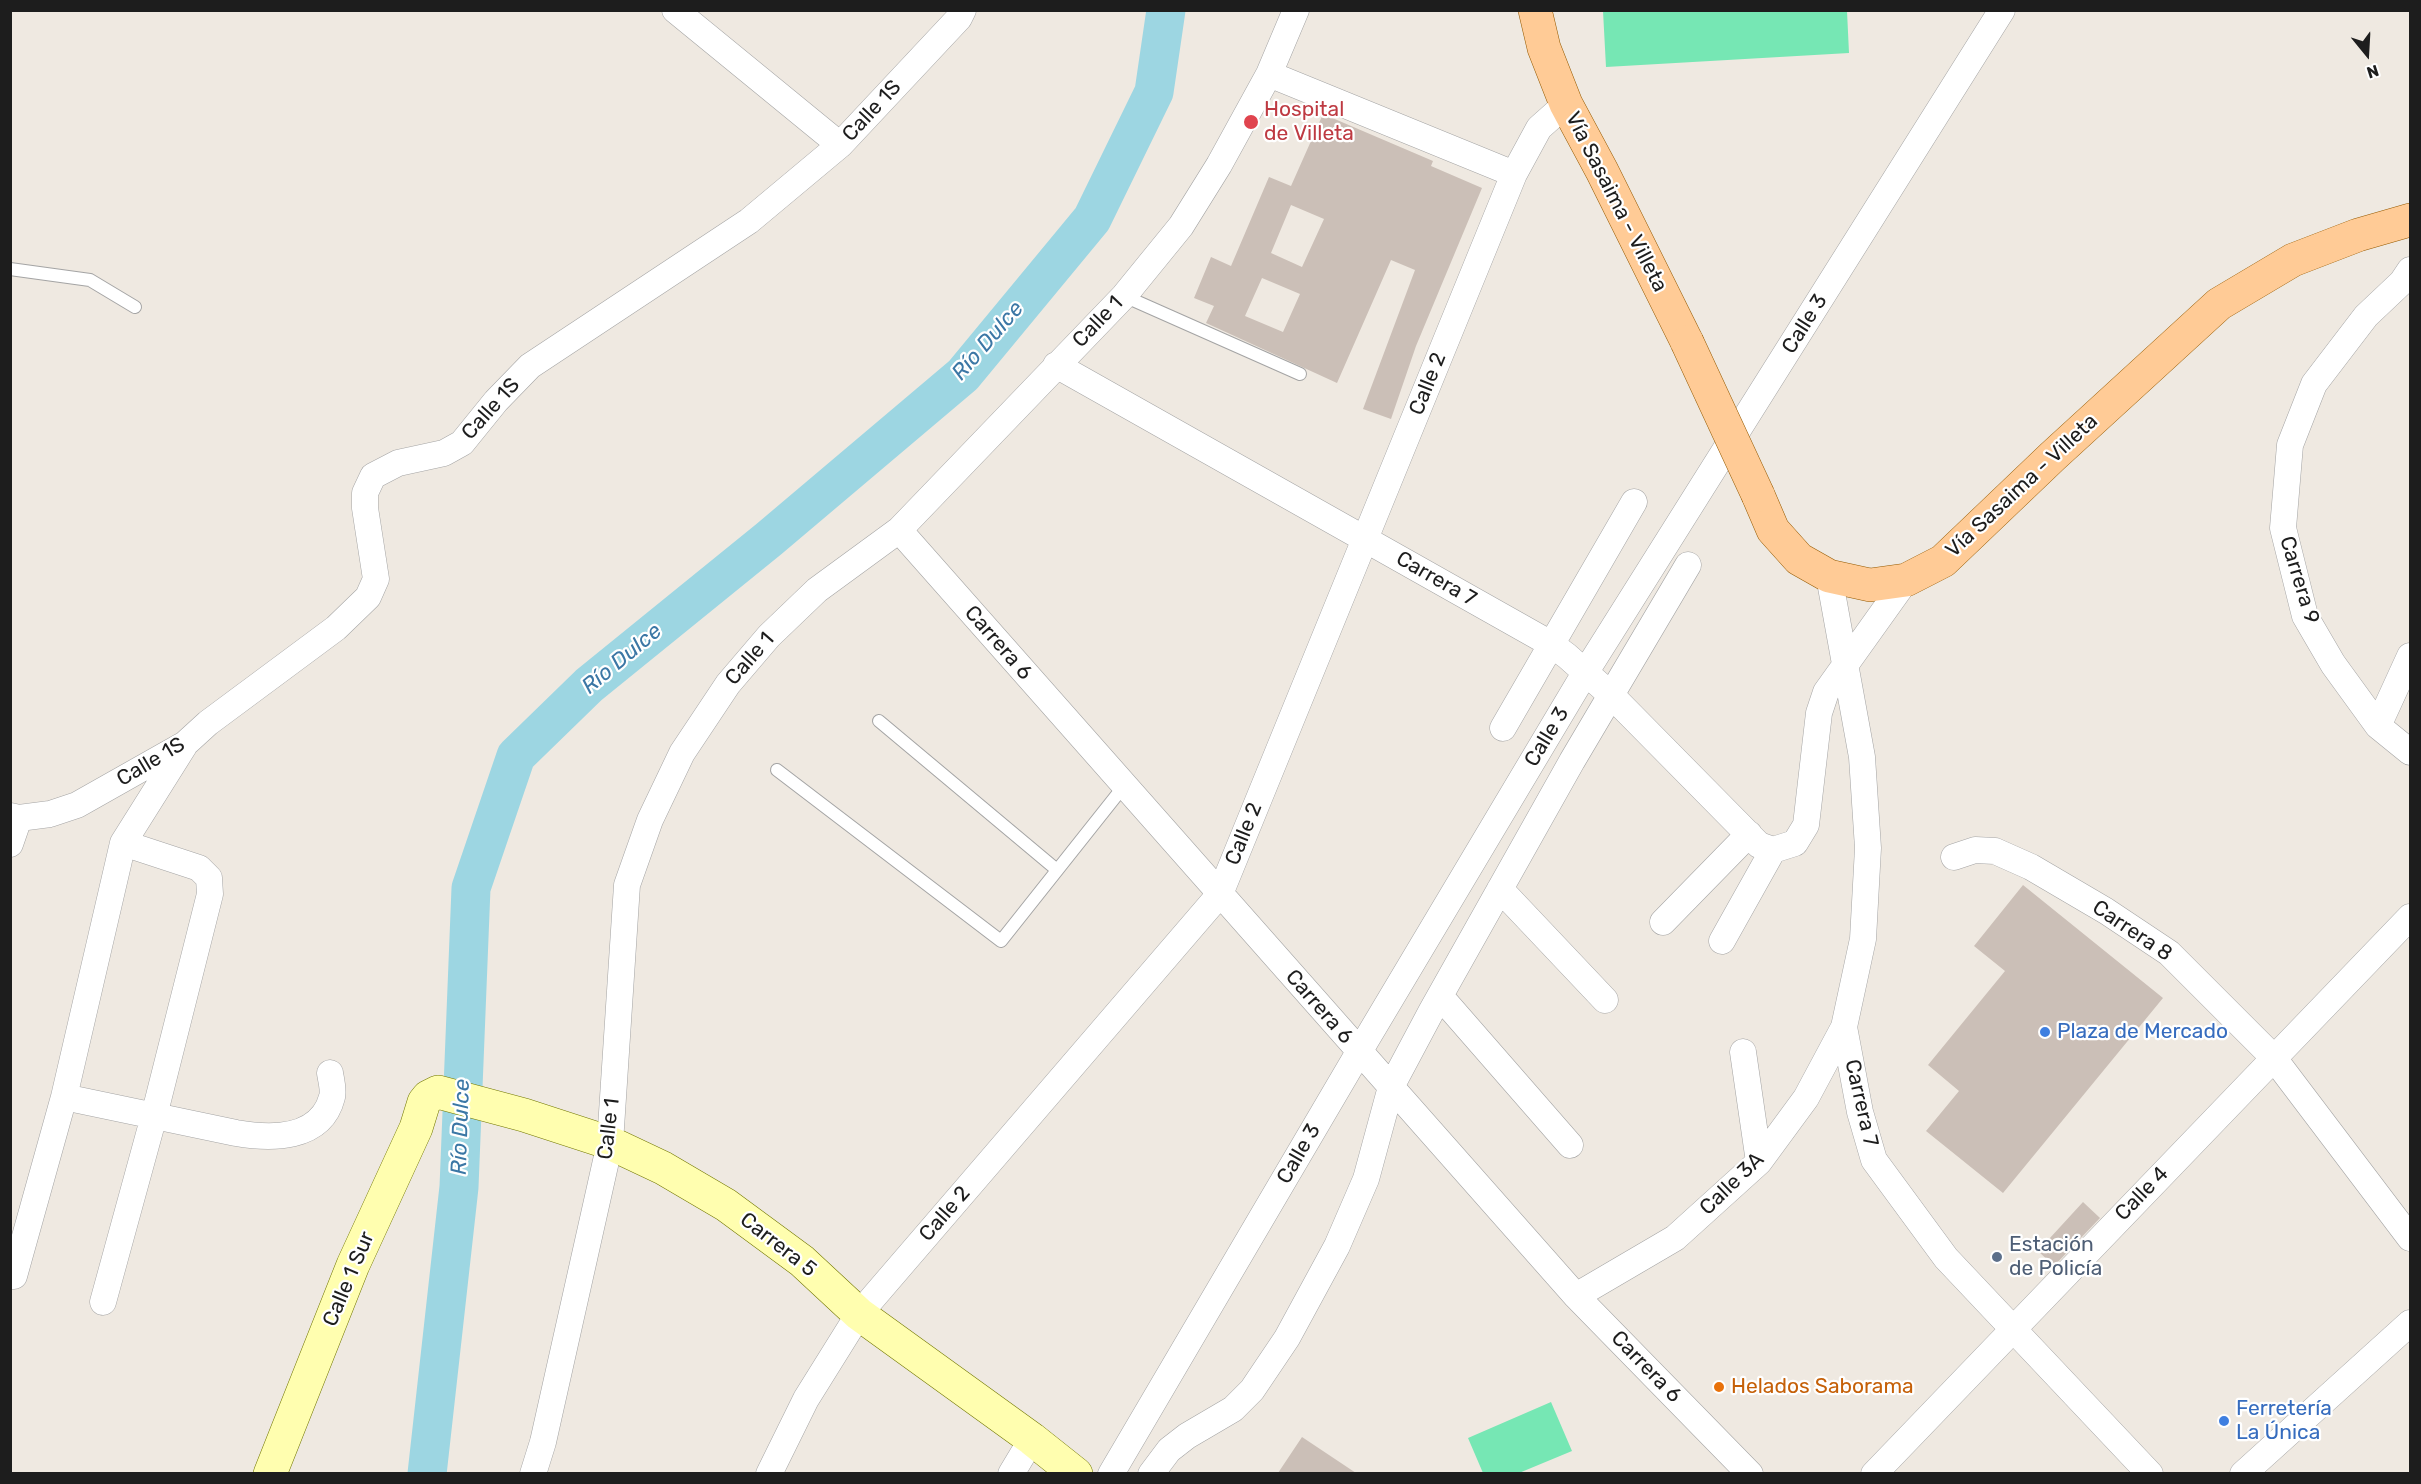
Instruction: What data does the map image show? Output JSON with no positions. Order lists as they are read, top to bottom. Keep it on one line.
{"streets":{"main road":["Vía Sasaima - Villeta"],"street":["Calle 1S","Calle 1","Calle 3","Calle 2","Carrera 7","Carrera 9","Carrera 6","Carrera 8","Calle 3A","Calle 4","Carrera 5","Calle 1 Sur"]},"crossings":[["Vía Sasaima - Villeta","Calle 2"],["Vía Sasaima - Villeta","Carrera 7"],["Calle 1","Carrera 7"],["Calle 1","Carrera 6"],["Calle 1","Carrera 5"],["Calle 3","Carrera 7"],["Calle 3","Carrera 6"],["Calle 2","Carrera 7"],["Calle 2","Carrera 6"],["Calle 2","Carrera 5"],["Carrera 7","Calle 3A"],["Carrera 7","Calle 4"],["Carrera 6","Calle 3A"],["Carrera 8","Calle 4"],["Carrera 5","Calle 1 Sur"]],"water":["Río Dulce"],"places":["Hospital de Villeta","Plaza de Mercado","Estación de Policía","Helados Saborama","Ferretería La Única"],"north":"bottom"}
